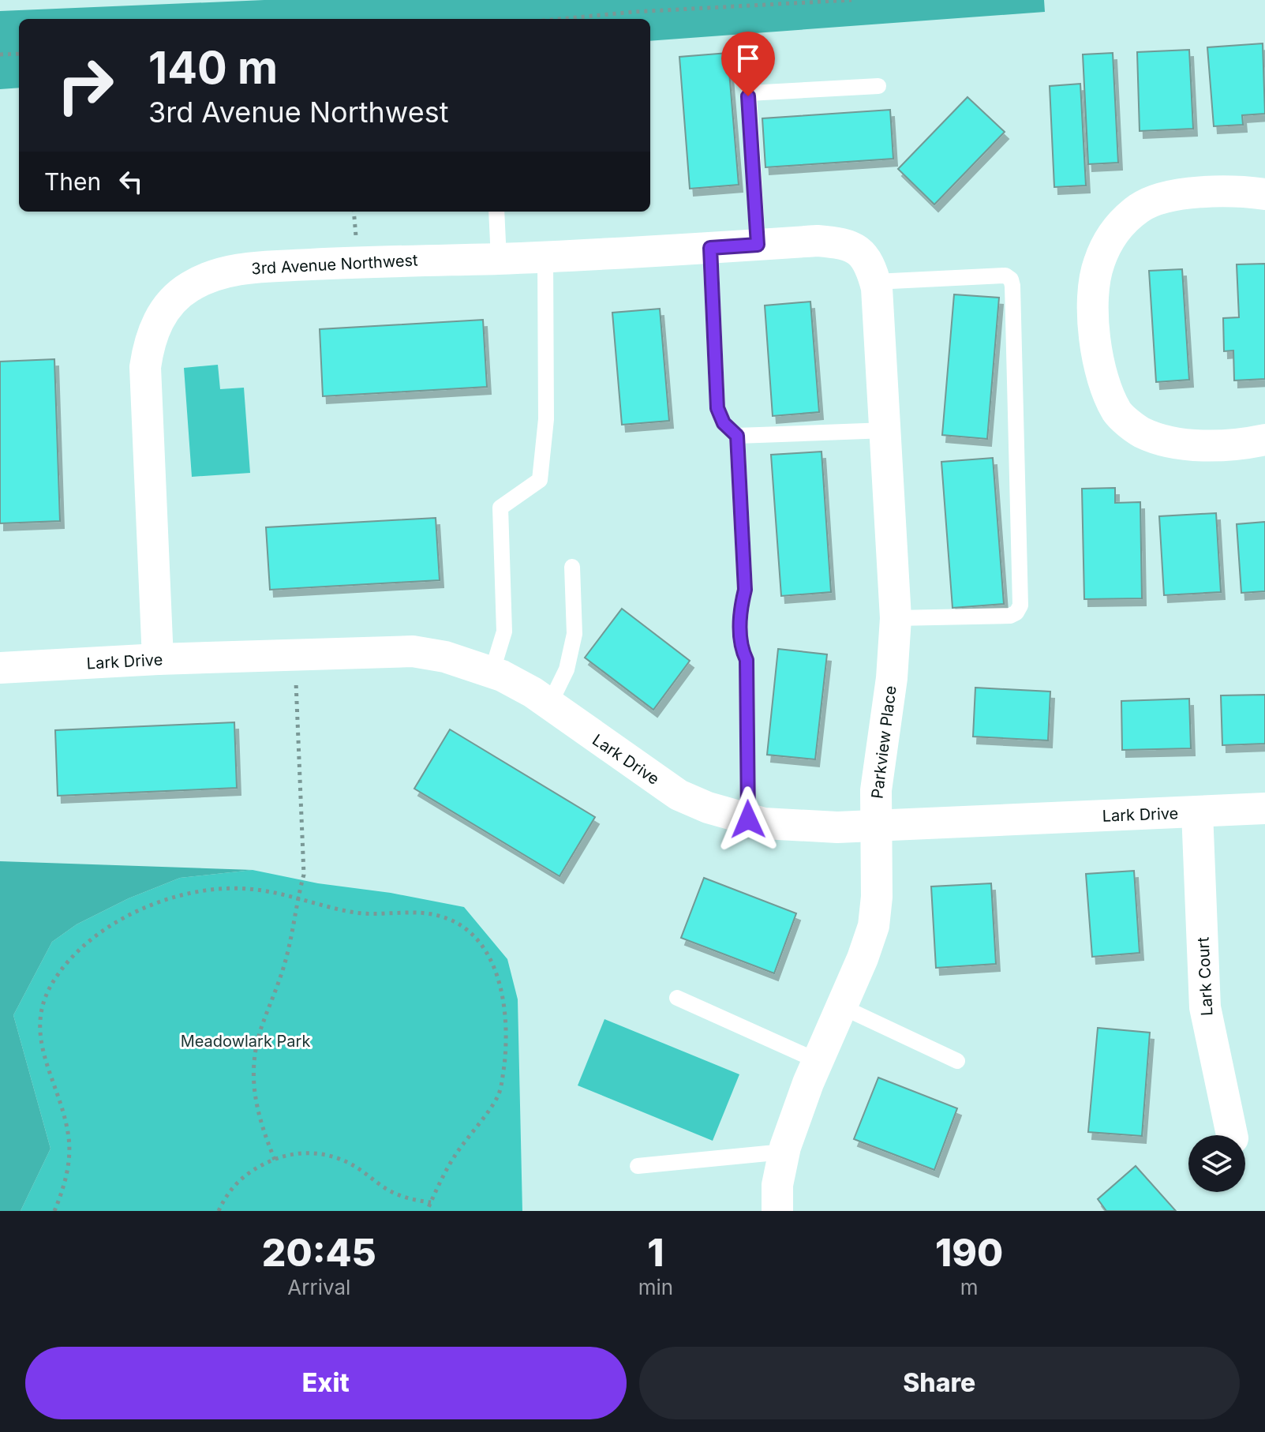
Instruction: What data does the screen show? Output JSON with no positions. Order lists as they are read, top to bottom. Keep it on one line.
{"streets":{"street":["3rd Avenue Northwest","Lark Drive","Parkview Place","Lark Court"]},"crossings":[["3rd Avenue Northwest","Lark Drive"],["3rd Avenue Northwest","Parkview Place"],["Lark Drive","Parkview Place"],["Lark Drive","Lark Court"]],"parks":["Meadowlark Park"],"page":{"turn":["140 m","3rd Avenue Northwest"],"then":"Then","eta":["20:45","Arrival","1","min","190","m"],"buttons":["Exit","Share"]}}
